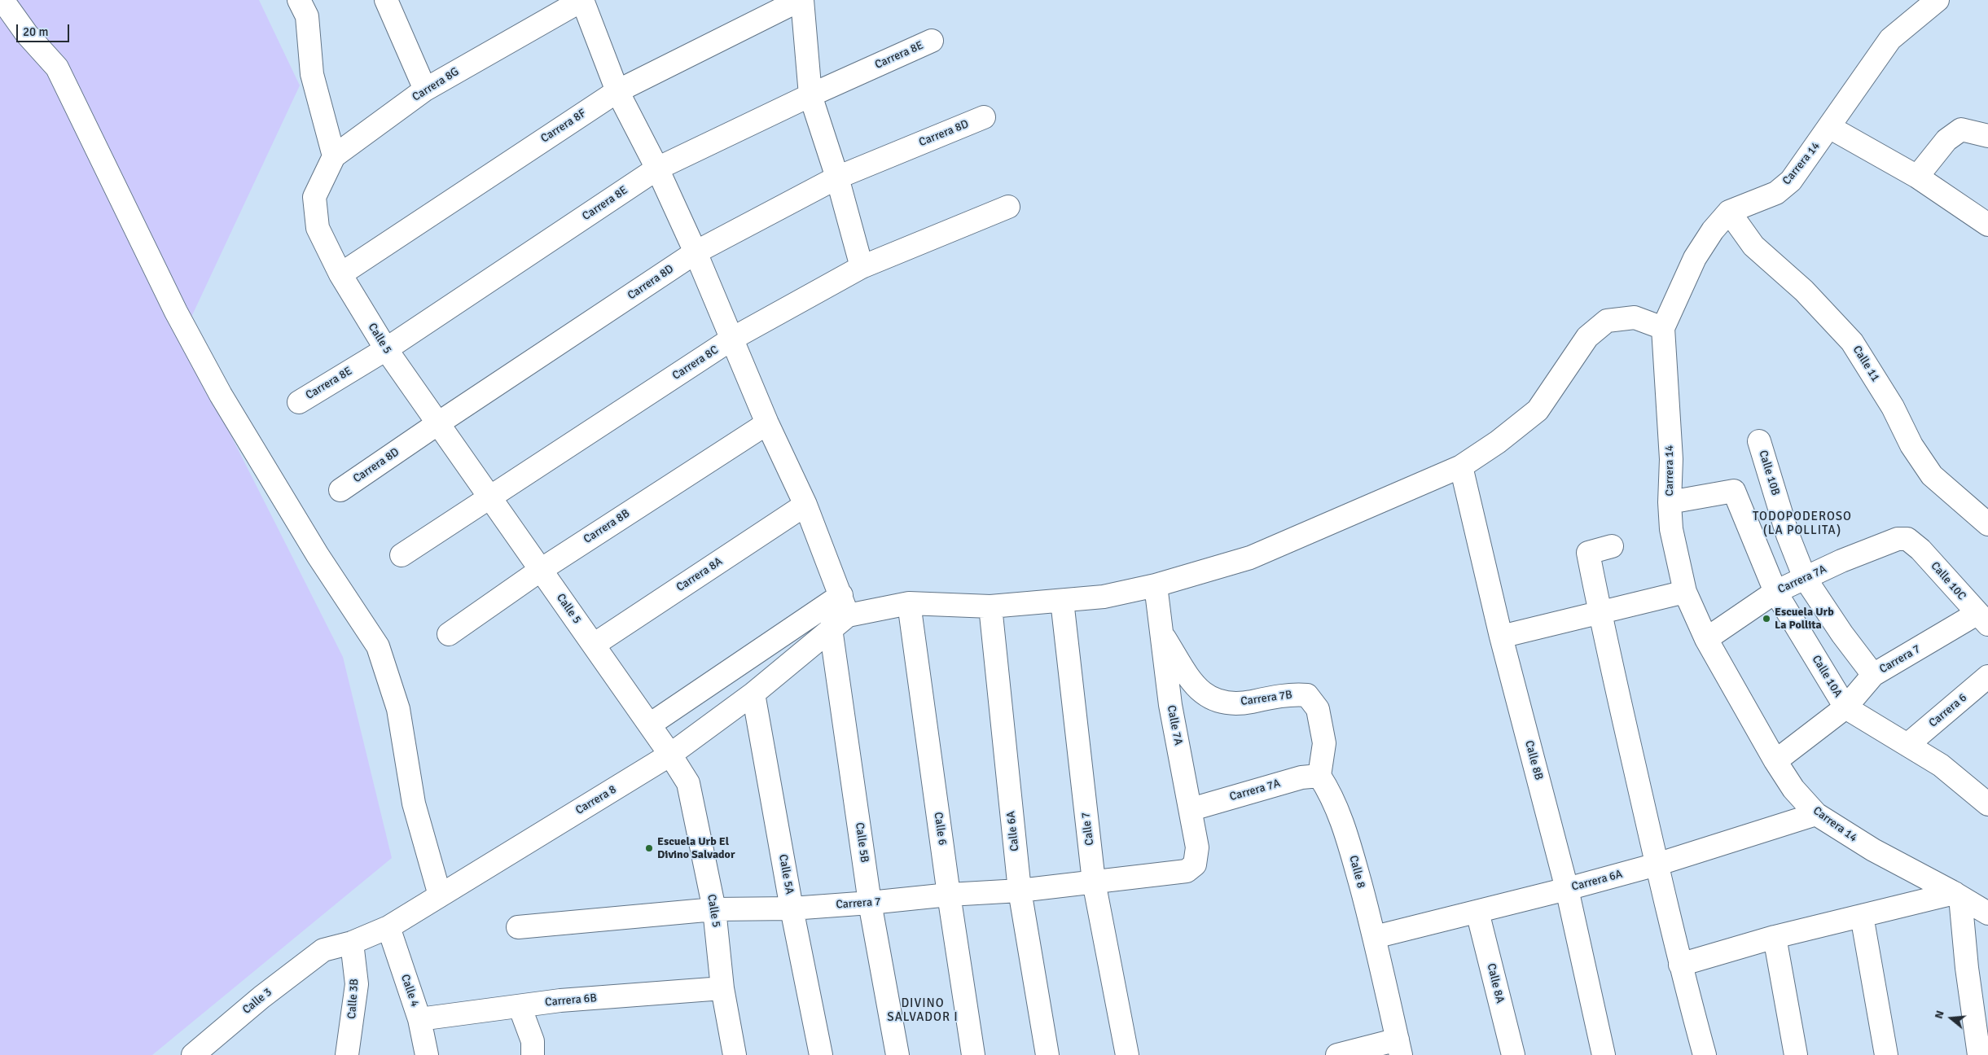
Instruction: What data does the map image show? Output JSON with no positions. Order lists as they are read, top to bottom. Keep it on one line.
{"streets":{"street":["Carrera 8E","Carrera 8G","Carrera 8F","Carrera 8D","Carrera 14","Calle 5","Carrera 8C","Calle 11","Calle 10B","Carrera 8B","Carrera 8A","Carrera 7A","Calle 10C","Carrera 7","Calle 10A","Carrera 7B","Carrera 6","Calle 7A","Calle 8B","Carrera 8","Calle 6","Calle 7","Calle 6A","Calle 5B","Calle 8","Calle 5A","Carrera 6A","Calle 8A","Calle 4","Calle 3B","Carrera 6B","Calle 3"]},"crossings":[["Carrera 8E","Calle 5"],["Carrera 8G","Calle 5"],["Carrera 8F","Calle 5"],["Carrera 8D","Calle 5"],["Carrera 14","Calle 11"],["Carrera 14","Carrera 7A"],["Carrera 14","Carrera 7"],["Carrera 14","Calle 10A"],["Carrera 14","Carrera 6A"],["Calle 5","Carrera 8C"],["Calle 5","Carrera 8B"],["Calle 5","Carrera 8A"],["Calle 5","Carrera 7"],["Calle 5","Carrera 8"],["Calle 5","Carrera 6B"],["Calle 10B","Carrera 7A"],["Calle 10B","Carrera 7"],["Carrera 7A","Calle 10C"],["Carrera 7A","Calle 10A"],["Carrera 7A","Carrera 7B"],["Carrera 7A","Calle 7A"],["Carrera 7A","Calle 8"],["Calle 10C","Carrera 7"],["Carrera 7","Calle 10A"],["Carrera 7","Calle 7A"],["Carrera 7","Calle 6"],["Carrera 7","Calle 7"],["Carrera 7","Calle 6A"],["Carrera 7","Calle 5B"],["Carrera 7","Calle 5A"],["Calle 10A","Carrera 6"],["Carrera 7B","Calle 7A"],["Carrera 7B","Calle 8"],["Calle 8B","Carrera 6A"],["Carrera 8","Calle 5B"],["Carrera 8","Calle 5A"],["Carrera 8","Calle 4"],["Carrera 8","Calle 3B"],["Carrera 8","Calle 3"],["Calle 8","Carrera 6A"],["Carrera 6A","Calle 8A"],["Calle 4","Carrera 6B"]],"districts":["TODOPODEROSO (LA POLLITA)","DIVINO SALVADOR I"],"places":["Escuela Urb La Pollita","Escuela Urb El Divino Salvador"],"scale_bar":"20 m","north":"left"}
